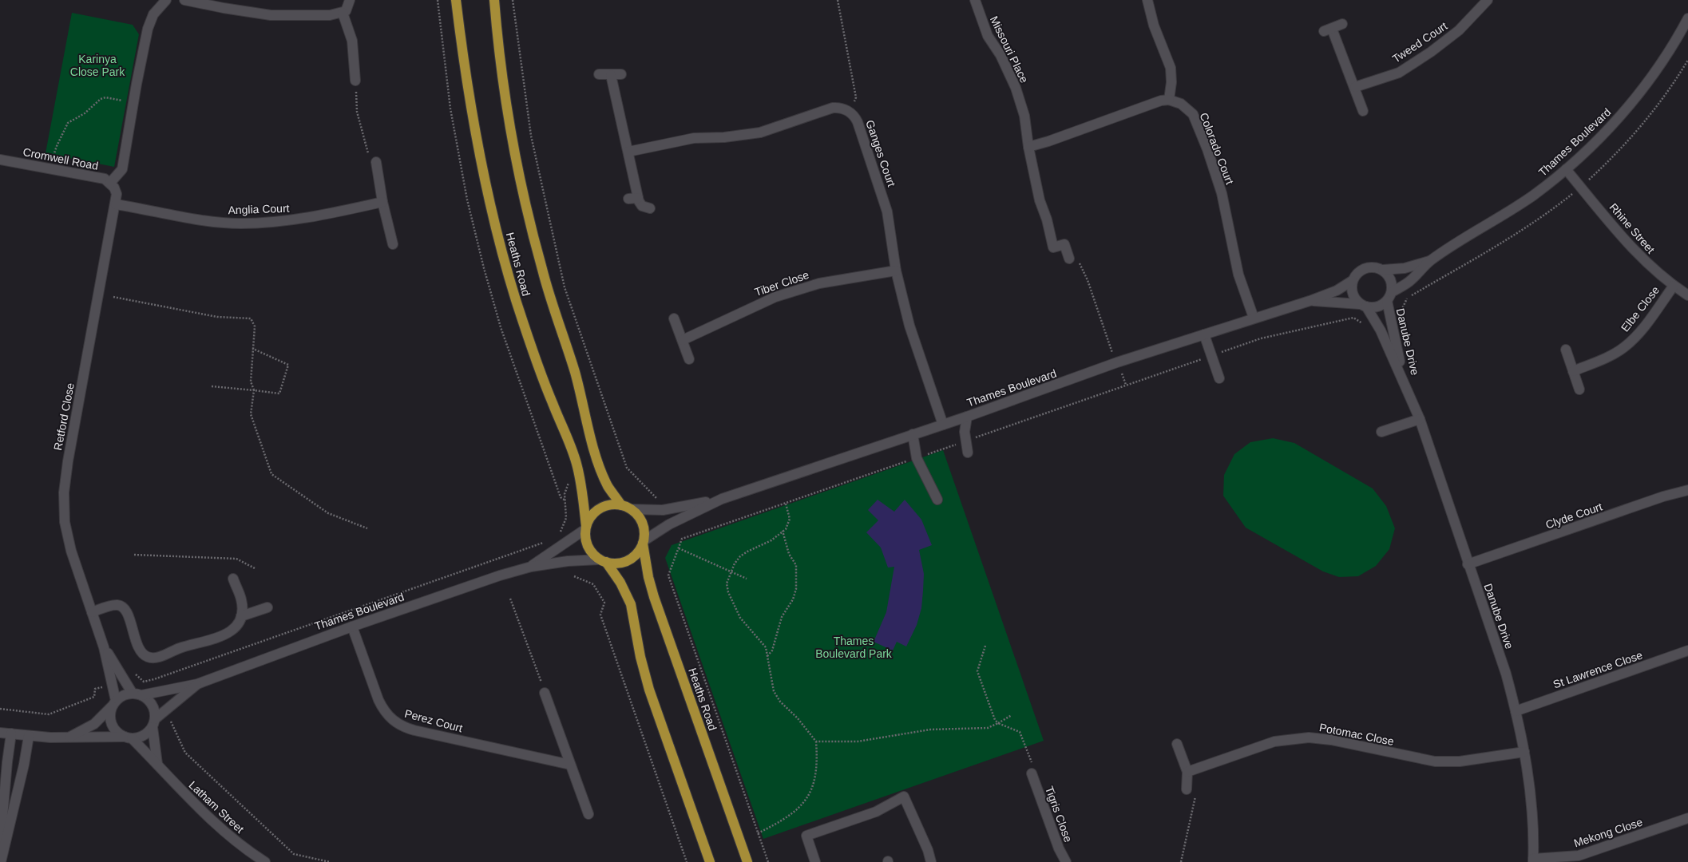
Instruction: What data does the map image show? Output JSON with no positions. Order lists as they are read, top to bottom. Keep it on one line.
{"streets":{"main road":["Heaths Road"],"street":["Tweed Court","Missouri Place","Thames Boulevard","Colorado Court","Ganges Court","Cromwell Road","Anglia Court","Rhine Street","Tiber Close","Elbe Close","Danube Drive","Retford Close","Clyde Court","St Lawrence Close","Perez Court","Potomac Close","Latham Street","Tigris Close","Mekong Close"]},"crossings":[["Thames Boulevard","Colorado Court"],["Thames Boulevard","Ganges Court"],["Thames Boulevard","Rhine Street"],["Thames Boulevard","Heaths Road"],["Thames Boulevard","Danube Drive"],["Thames Boulevard","Retford Close"],["Thames Boulevard","Perez Court"],["Thames Boulevard","Latham Street"],["Ganges Court","Tiber Close"],["Cromwell Road","Retford Close"],["Anglia Court","Retford Close"],["Rhine Street","Elbe Close"],["Danube Drive","Clyde Court"],["Danube Drive","St Lawrence Close"],["Danube Drive","Potomac Close"],["Danube Drive","Mekong Close"],["Retford Close","Latham Street"]],"parks":["Karinya Close Park","Thames Boulevard Park"]}
